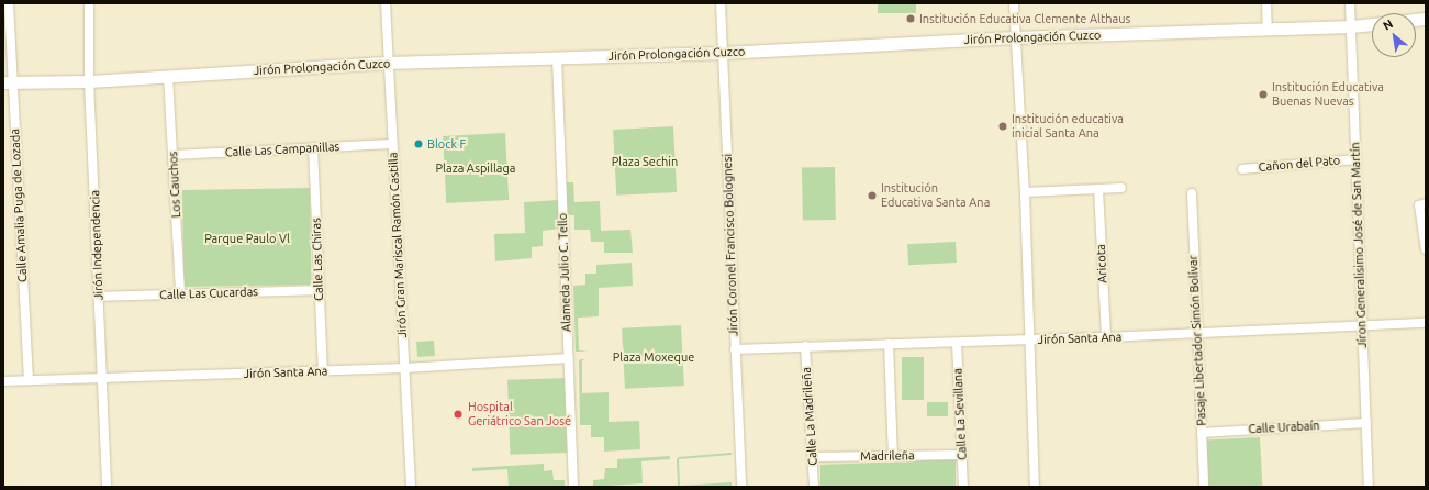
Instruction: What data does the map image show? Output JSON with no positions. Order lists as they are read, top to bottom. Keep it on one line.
{"streets":{"street":["Jirón Prolongación Cuzco","Calle Las Campanillas","Cañon del Pato","Los Cauchos","Calle Amalia Puga de Lozada","Jirón Independencia","Jirón Gran Mariscal Ramón Castilla","Jirón Coronel Francisco Bolognesi","Jíron Generalisimo José de San Martín","Calle Las Chiras","Aricota","Alameda Julio C. Tello","Calle Las Cucardas","Jirón Santa Ana","Pasaje Libertador Simón Bolívar","Calle La Sevillana","Calle La Madrileña","Calle Urabaín","Madrileña"]},"crossings":[["Jirón Prolongación Cuzco","Los Cauchos"],["Jirón Prolongación Cuzco","Calle Amalia Puga de Lozada"],["Jirón Prolongación Cuzco","Jirón Independencia"],["Jirón Prolongación Cuzco","Jirón Gran Mariscal Ramón Castilla"],["Jirón Prolongación Cuzco","Jirón Coronel Francisco Bolognesi"],["Jirón Prolongación Cuzco","Jíron Generalisimo José de San Martín"],["Jirón Prolongación Cuzco","Alameda Julio C. Tello"],["Calle Las Campanillas","Los Cauchos"],["Calle Las Campanillas","Jirón Gran Mariscal Ramón Castilla"],["Calle Las Campanillas","Calle Las Chiras"],["Cañon del Pato","Jíron Generalisimo José de San Martín"],["Los Cauchos","Calle Las Cucardas"],["Calle Amalia Puga de Lozada","Jirón Santa Ana"],["Jirón Independencia","Calle Las Cucardas"],["Jirón Independencia","Jirón Santa Ana"],["Jirón Gran Mariscal Ramón Castilla","Jirón Santa Ana"],["Jirón Coronel Francisco Bolognesi","Jirón Santa Ana"],["Jíron Generalisimo José de San Martín","Jirón Santa Ana"],["Jíron Generalisimo José de San Martín","Calle Urabaín"],["Calle Las Chiras","Calle Las Cucardas"],["Calle Las Chiras","Jirón Santa Ana"],["Aricota","Jirón Santa Ana"],["Alameda Julio C. Tello","Jirón Santa Ana"],["Jirón Santa Ana","Pasaje Libertador Simón Bolívar"],["Jirón Santa Ana","Calle La Sevillana"],["Jirón Santa Ana","Calle La Madrileña"],["Pasaje Libertador Simón Bolívar","Calle Urabaín"],["Calle La Sevillana","Madrileña"],["Calle La Madrileña","Madrileña"]],"parks":["Plaza Sechin","Plaza Aspillaga","Parque Paulo Vl","Plaza Moxeque"],"places":["Institución Educativa Clemente Althaus","Institución Educativa Buenas Nuevas","Institución educativa inicial Santa Ana","Block F","Institución Educativa Santa Ana","Hospital Geriátrico San José"],"north":"top left"}
